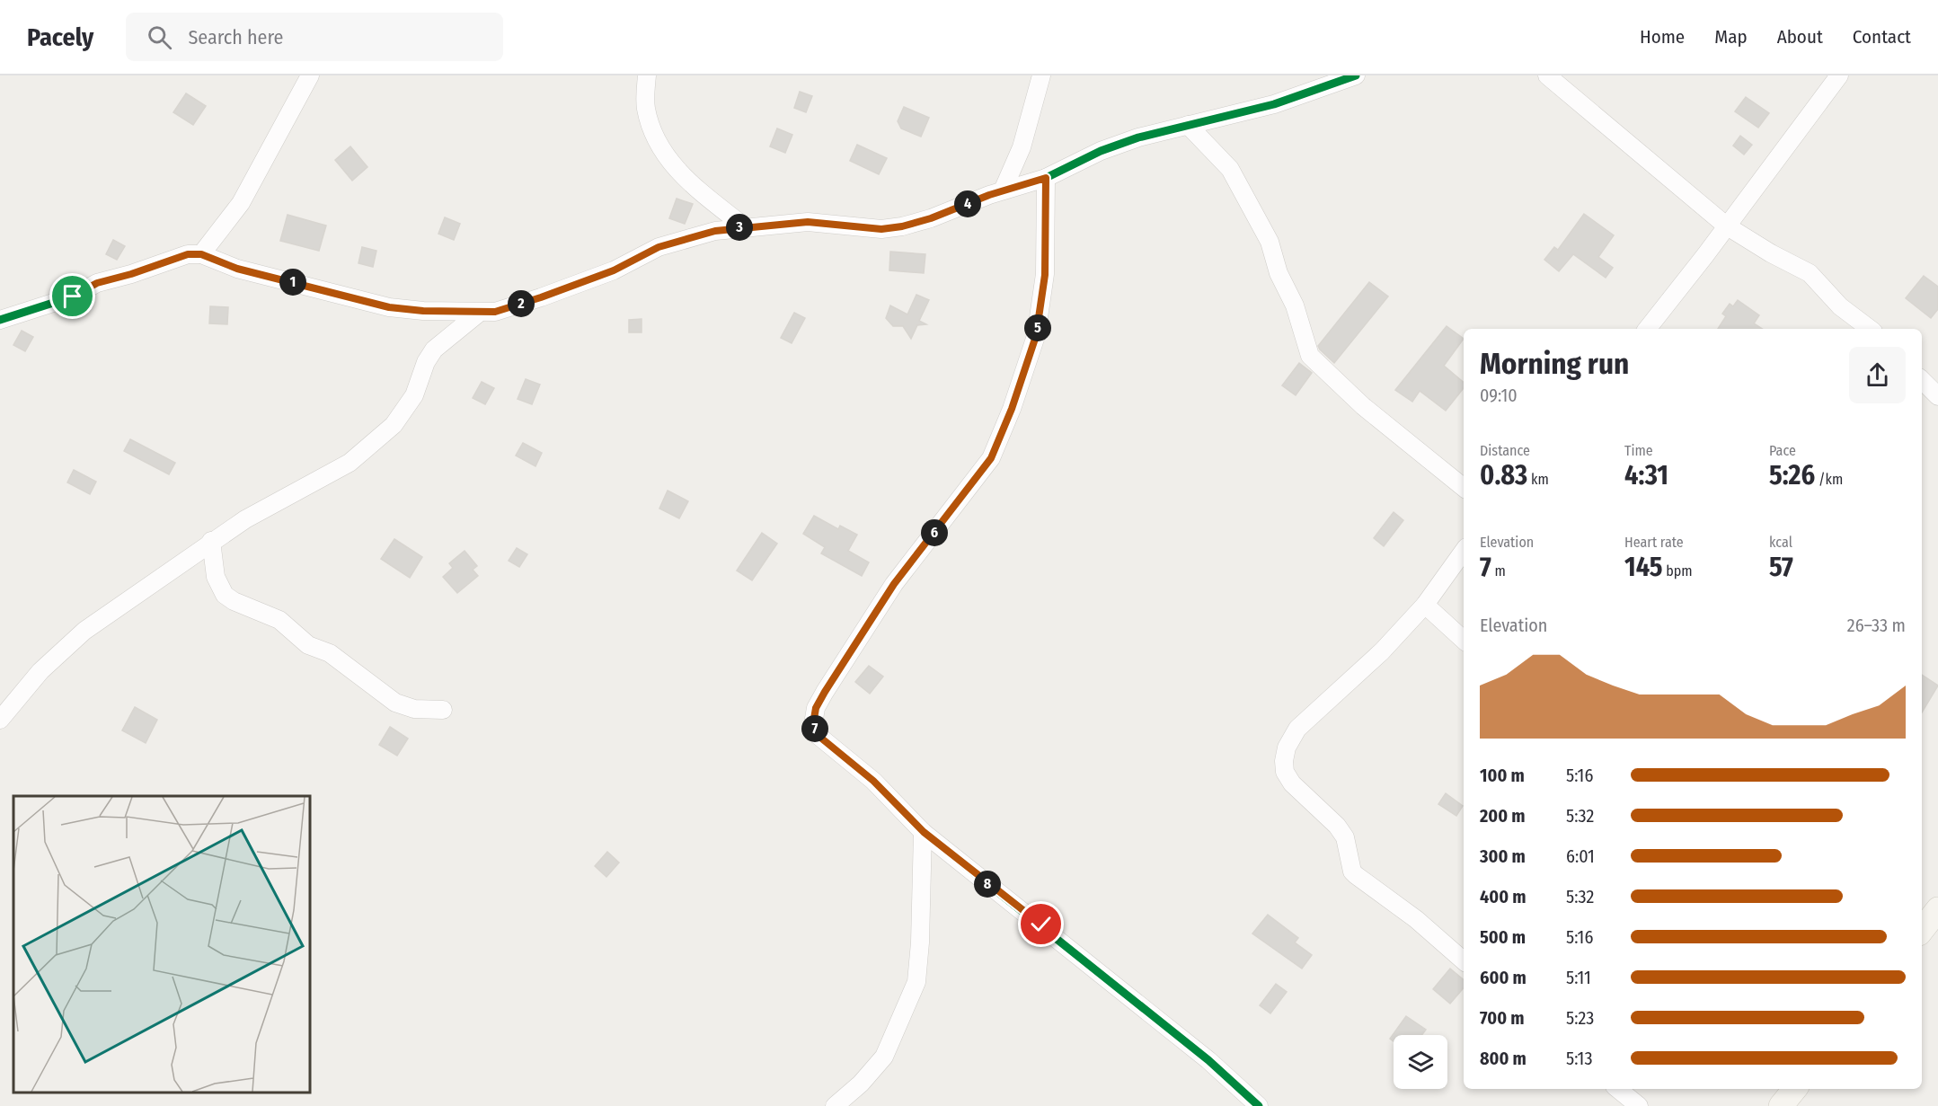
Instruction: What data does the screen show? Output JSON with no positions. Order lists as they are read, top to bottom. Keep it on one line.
{"page":{"header":"Pacely","search":"Search here","nav":["Home","Map","About","Contact"],"pins":["4","3","1","2","5","6","7","8"],"heading":["Morning run","09:10"],"stats":[["Distance","0.83 km"],["Time","4:31"],["Pace","5:26 /km"],["Elevation","7 m"],["Heart rate","145 bpm"],["kcal","57"]],"chart":["Elevation","26–33 m"],"list":[{"name":"100 m","note":"5:16"},{"name":"200 m","note":"5:32"},{"name":"300 m","note":"6:01"},{"name":"400 m","note":"5:32"},{"name":"500 m","note":"5:16"},{"name":"600 m","note":"5:11"},{"name":"700 m","note":"5:23"},{"name":"800 m","note":"5:13"}]}}
